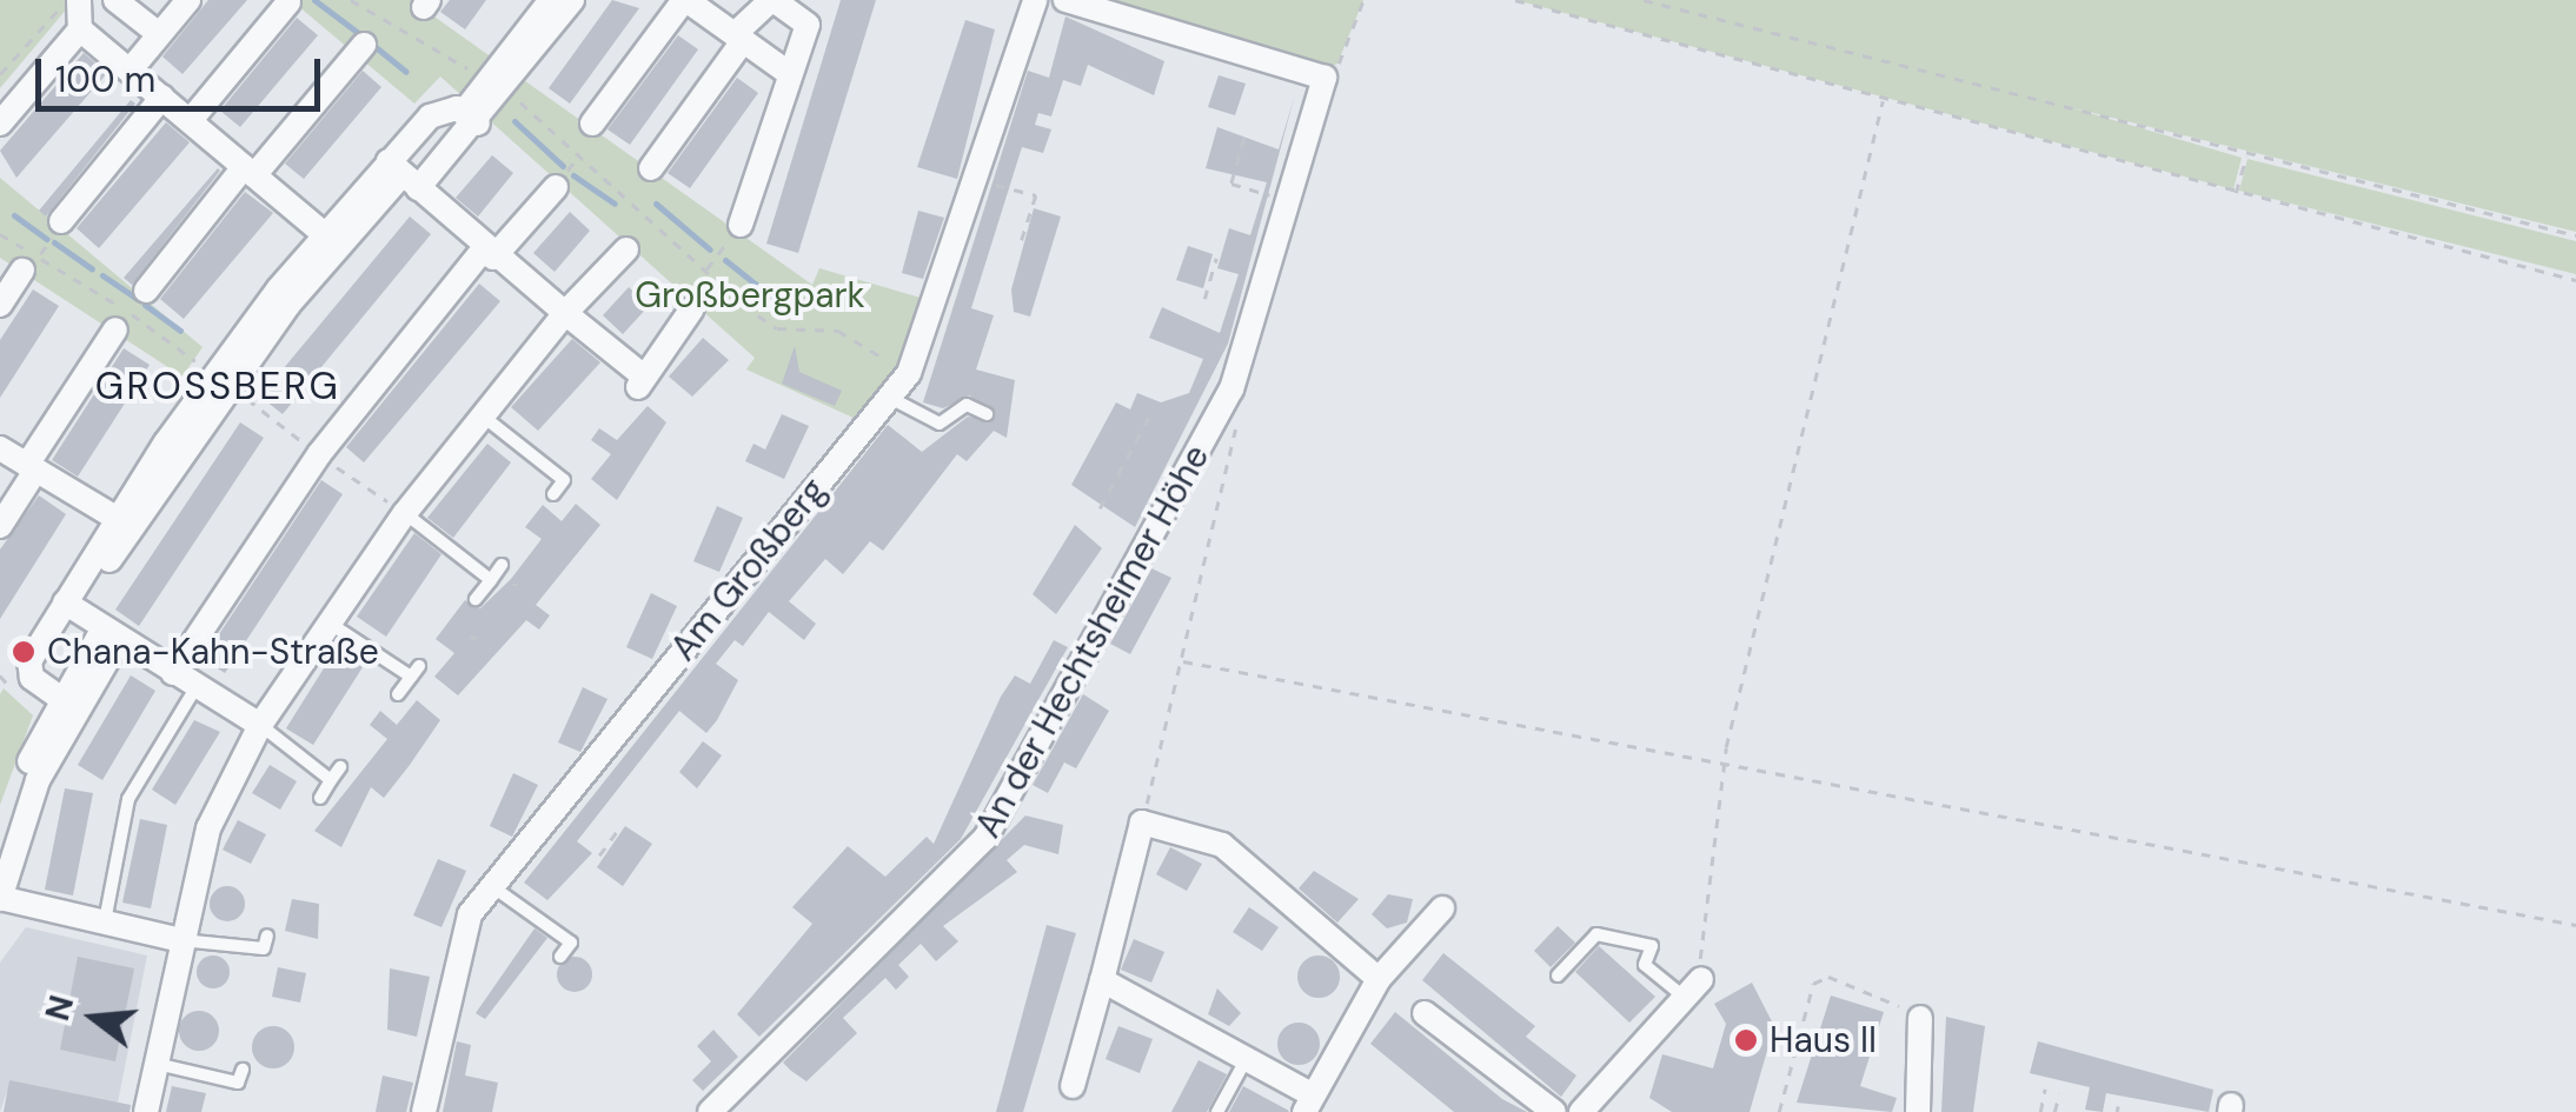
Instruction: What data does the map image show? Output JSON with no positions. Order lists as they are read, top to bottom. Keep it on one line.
{"streets":{"street":["Am Großberg","An der Hechtsheimer Höhe"]},"districts":["GROSSBERG"],"parks":["Großbergpark"],"places":["Chana-Kahn-Straße","Haus II"],"scale_bar":"100 m","north":"left"}
